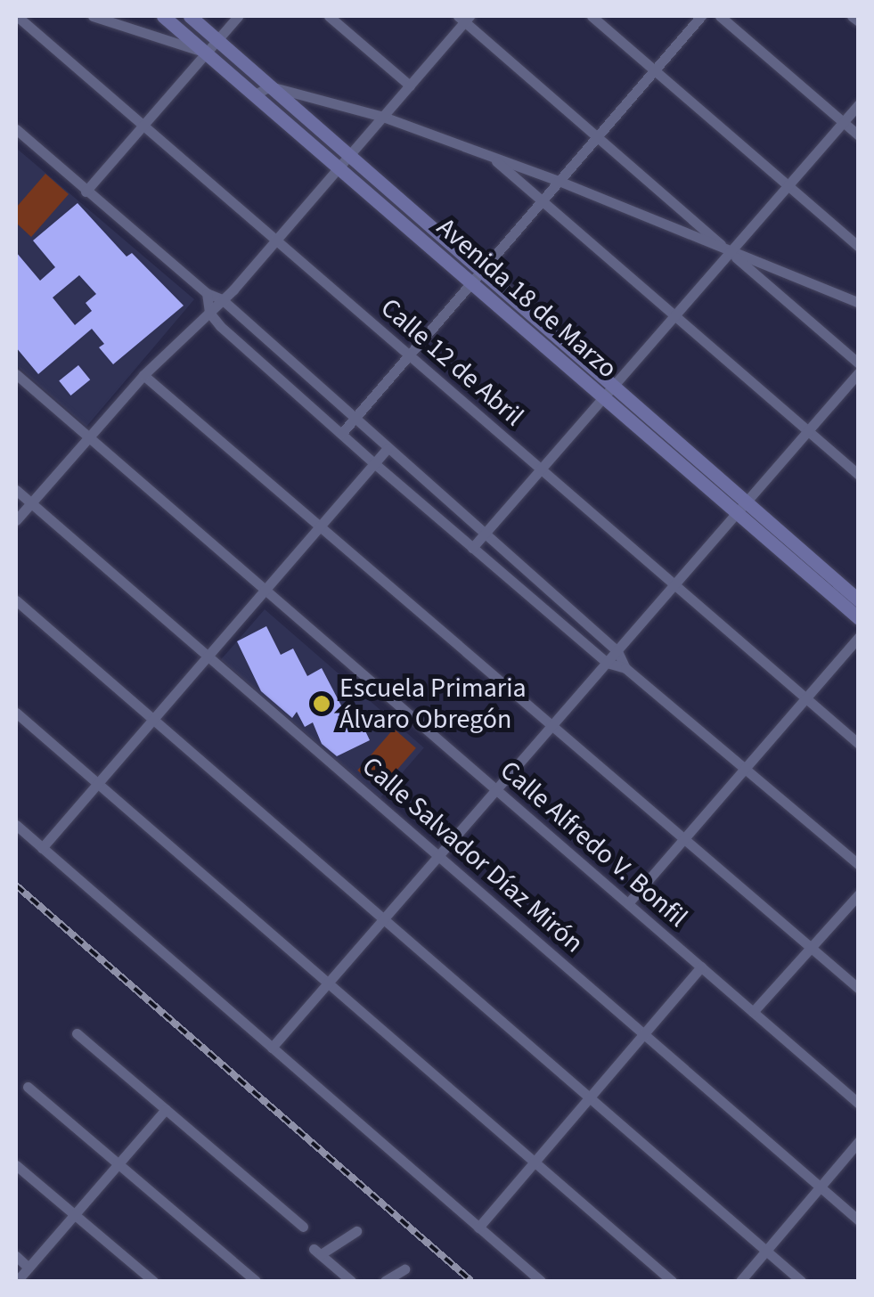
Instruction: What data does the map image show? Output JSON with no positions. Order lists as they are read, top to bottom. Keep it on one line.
{"streets":{"street":["Avenida 18 de Marzo","Calle 12 de Abril","Calle Alfredo V. Bonfil","Calle Salvador Díaz Mirón"]},"places":["Escuela Primaria Álvaro Obregón"]}
